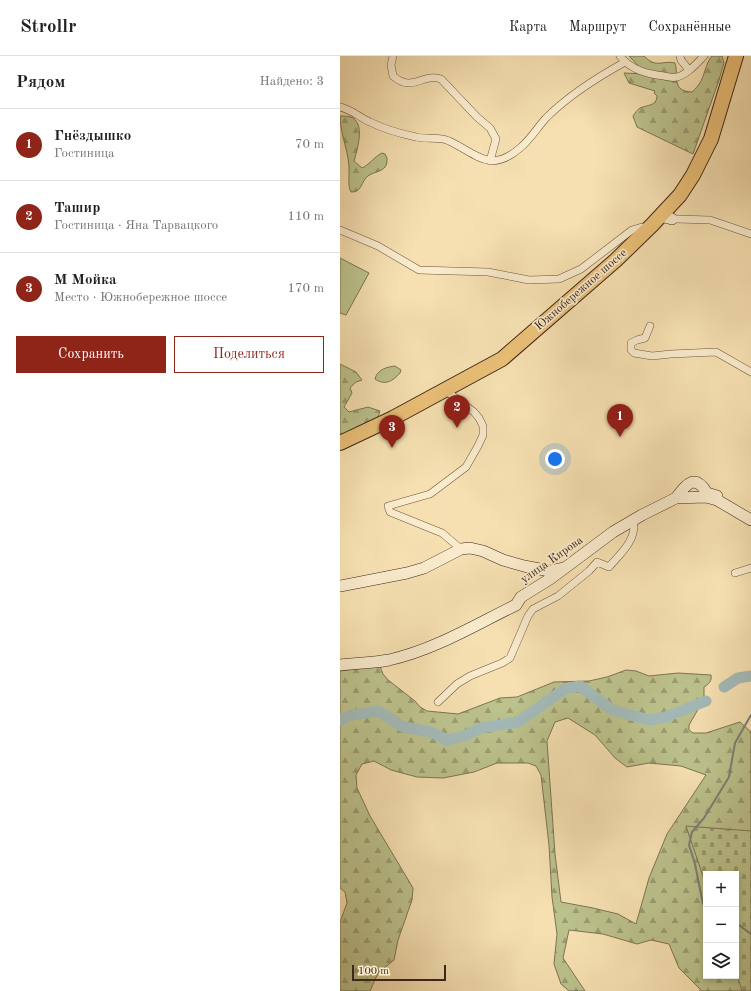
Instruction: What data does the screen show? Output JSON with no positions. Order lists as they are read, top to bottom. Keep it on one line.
{"streets":{"highway":["Южнобережное шоссе"],"main road":["улица Кирова"]},"scale_bar":"100 m","page":{"header":"Strollr","nav":["Карта","Маршрут","Сохранённые"],"heading":["Рядом","Найдено: 3"],"list":[{"mark":"1","name":"Гнёздышко","note":"Гостиница","value":"70 m"},{"mark":"2","name":"Ташир","note":"Гостиница · Яна Тарвацкого","value":"110 m"},{"mark":"3","name":"М Мойка","note":"Место · Южнобережное шоссе","value":"170 m"}],"buttons":["Сохранить","Поделиться"],"pins":["2","1","3"],"map_buttons":["+","−"],"scale":"100 m"}}
